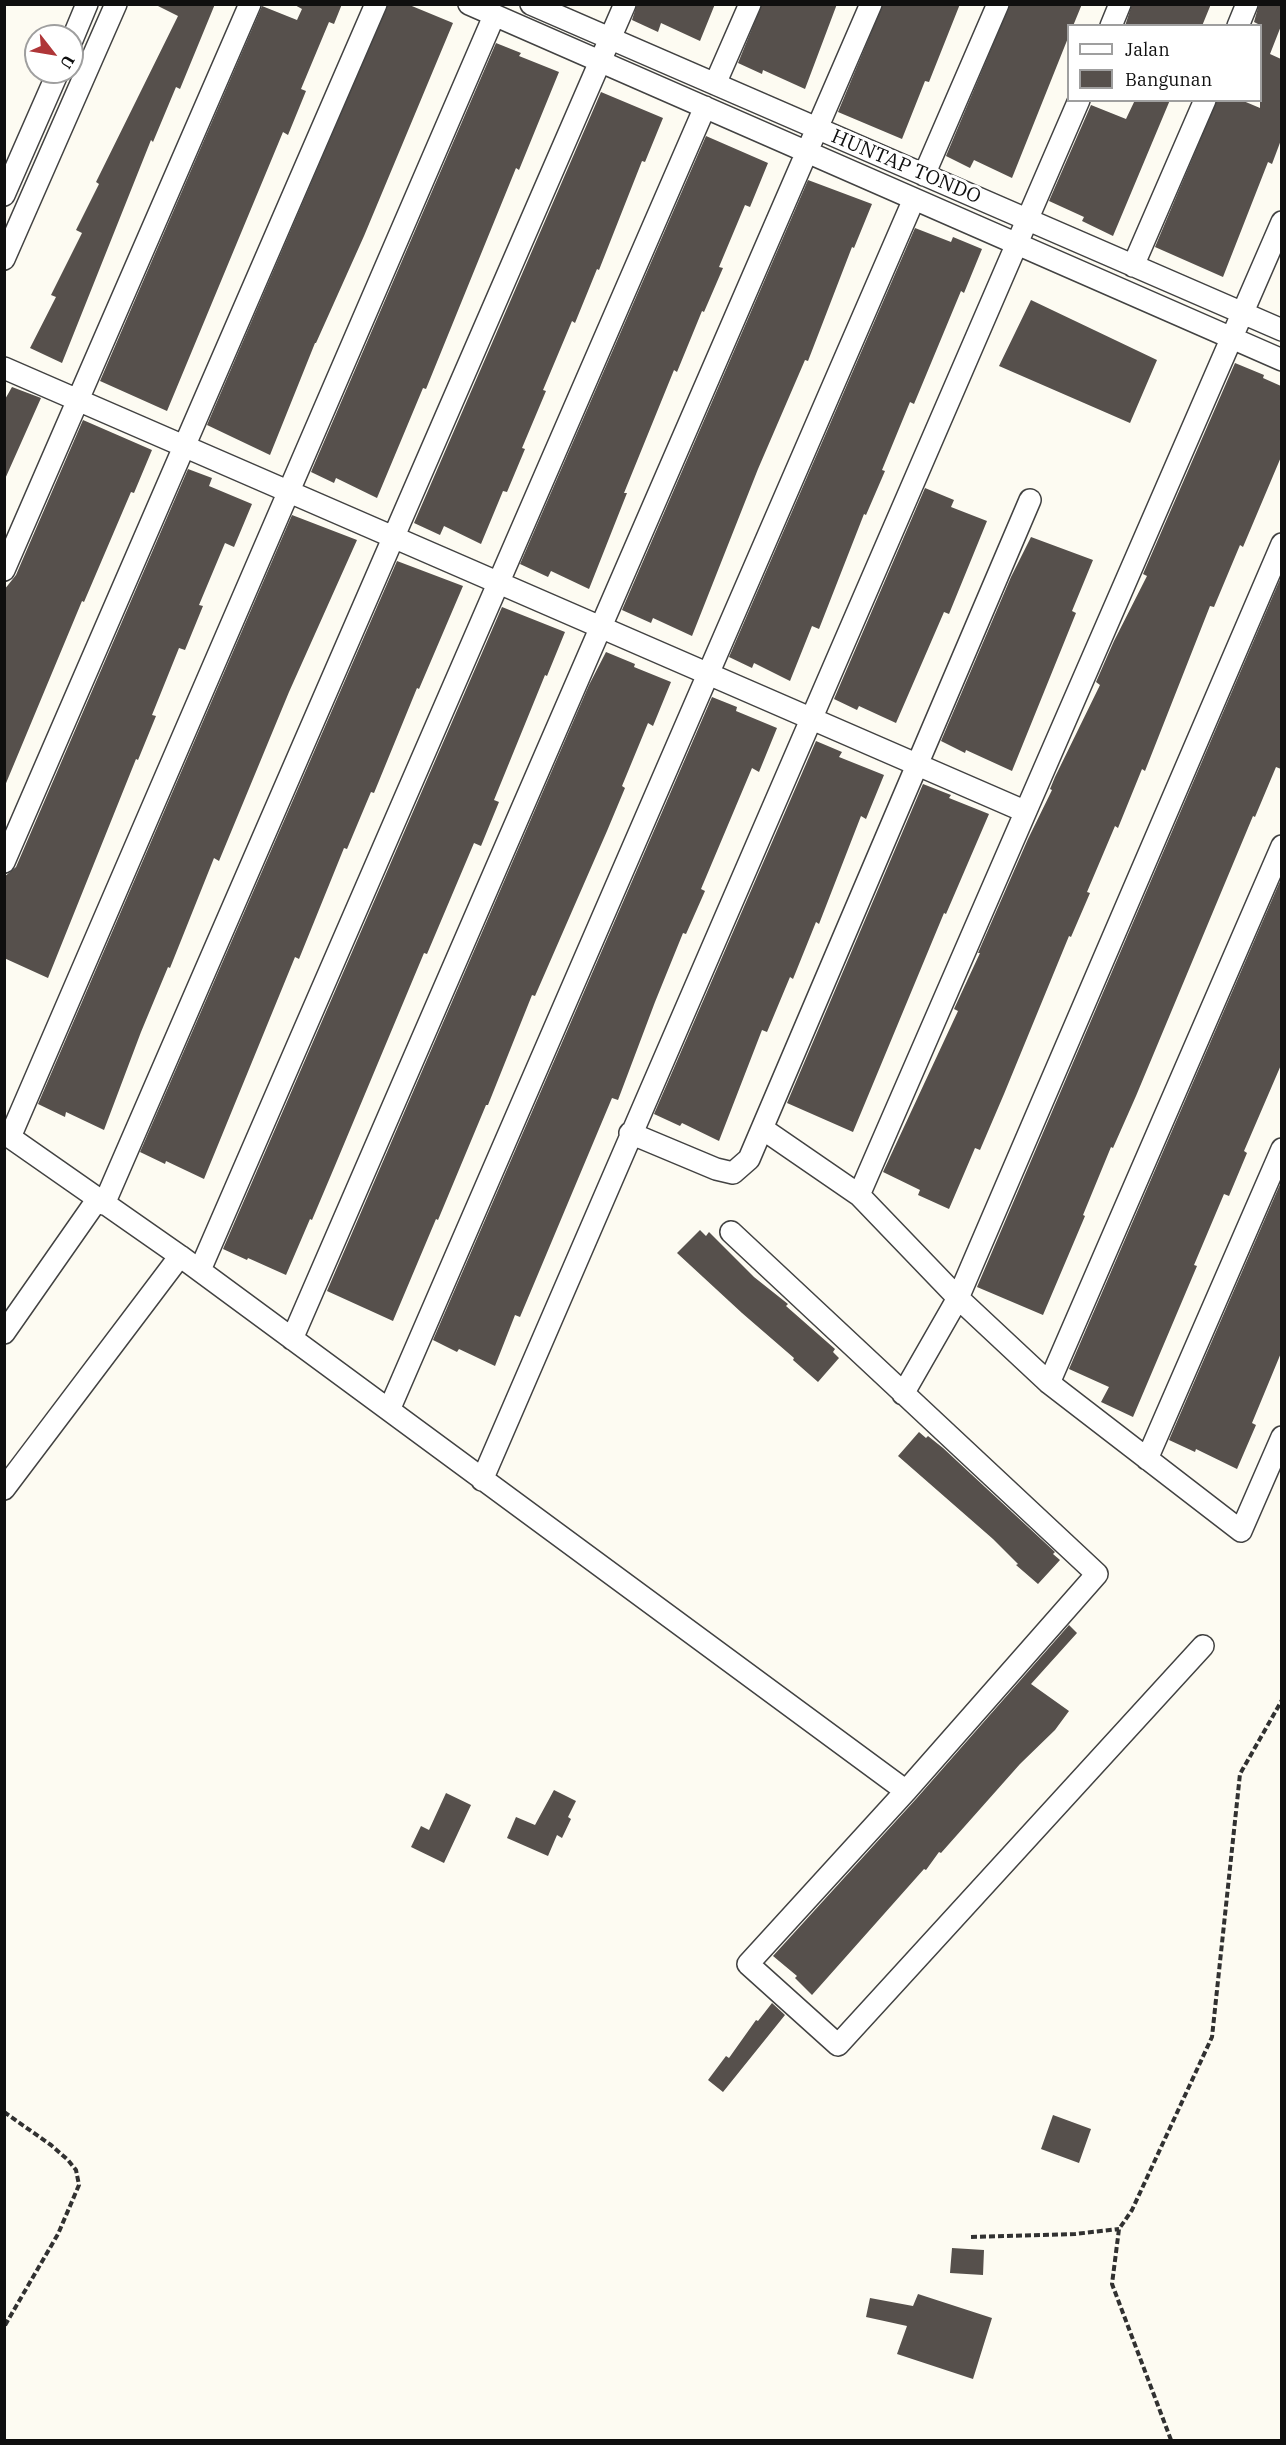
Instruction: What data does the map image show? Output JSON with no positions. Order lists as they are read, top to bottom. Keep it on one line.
{"streets":{"street":["HUNTAP TONDO"]},"legend":["Jalan","Bangunan"],"north":"bottom right"}
